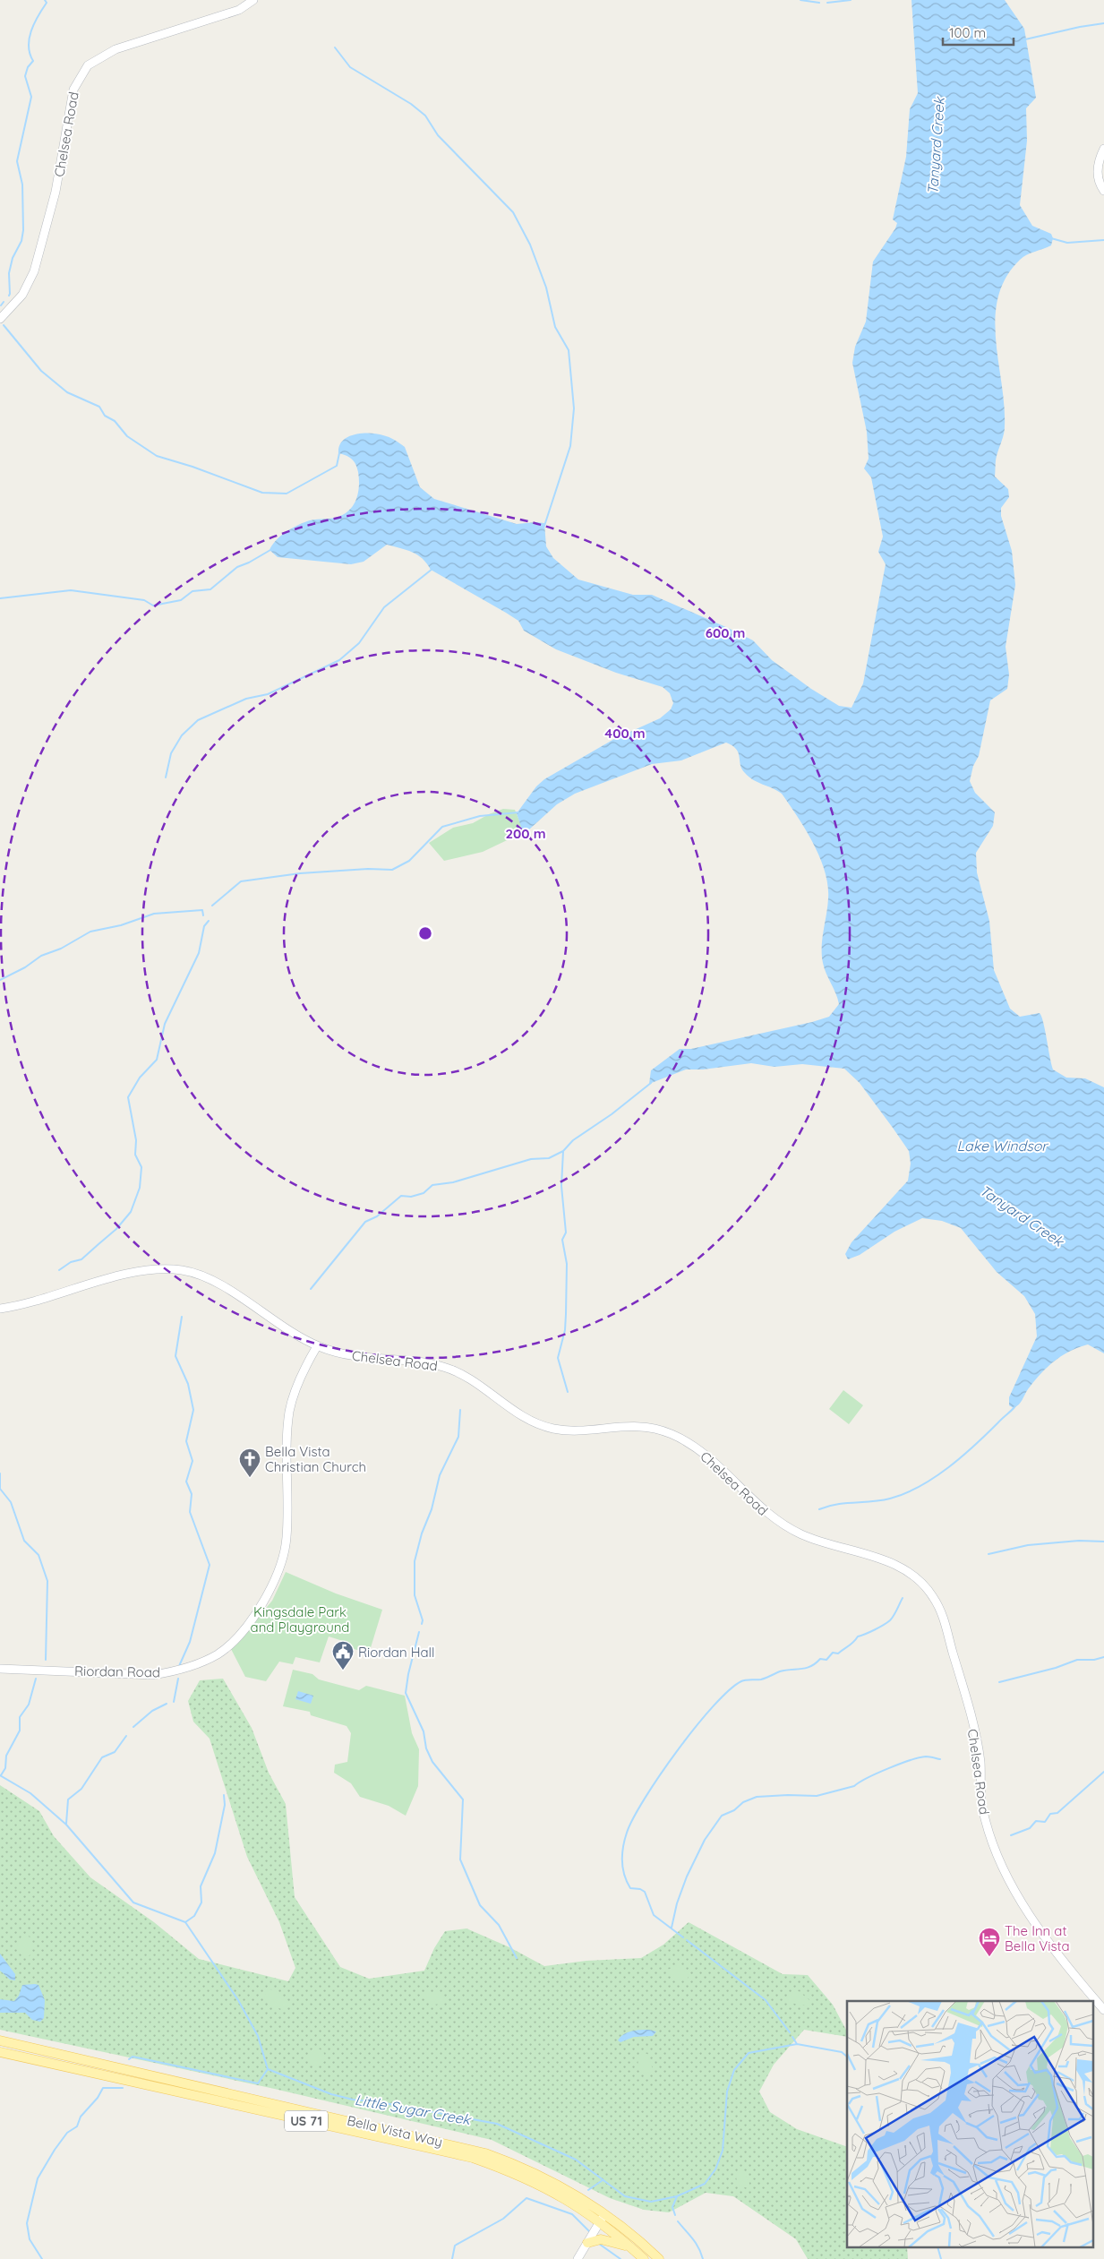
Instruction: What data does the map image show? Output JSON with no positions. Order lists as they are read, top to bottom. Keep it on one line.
{"streets":{"main road":["US 71","Bella Vista Way"],"street":["Chelsea Road","Riordan Road"]},"crossings":[["Chelsea Road","Riordan Road"]],"water":["Tanyard Creek","Lake Windsor","Little Sugar Creek"],"parks":["Kingsdale Park and Playground"],"places":{"church":["Bella Vista Christian Church"],"public building":["Riordan Hall"],"hotel":["The Inn at Bella Vista"]},"scale_bar":"100 m","rings":["600 m","400 m","200 m"]}
